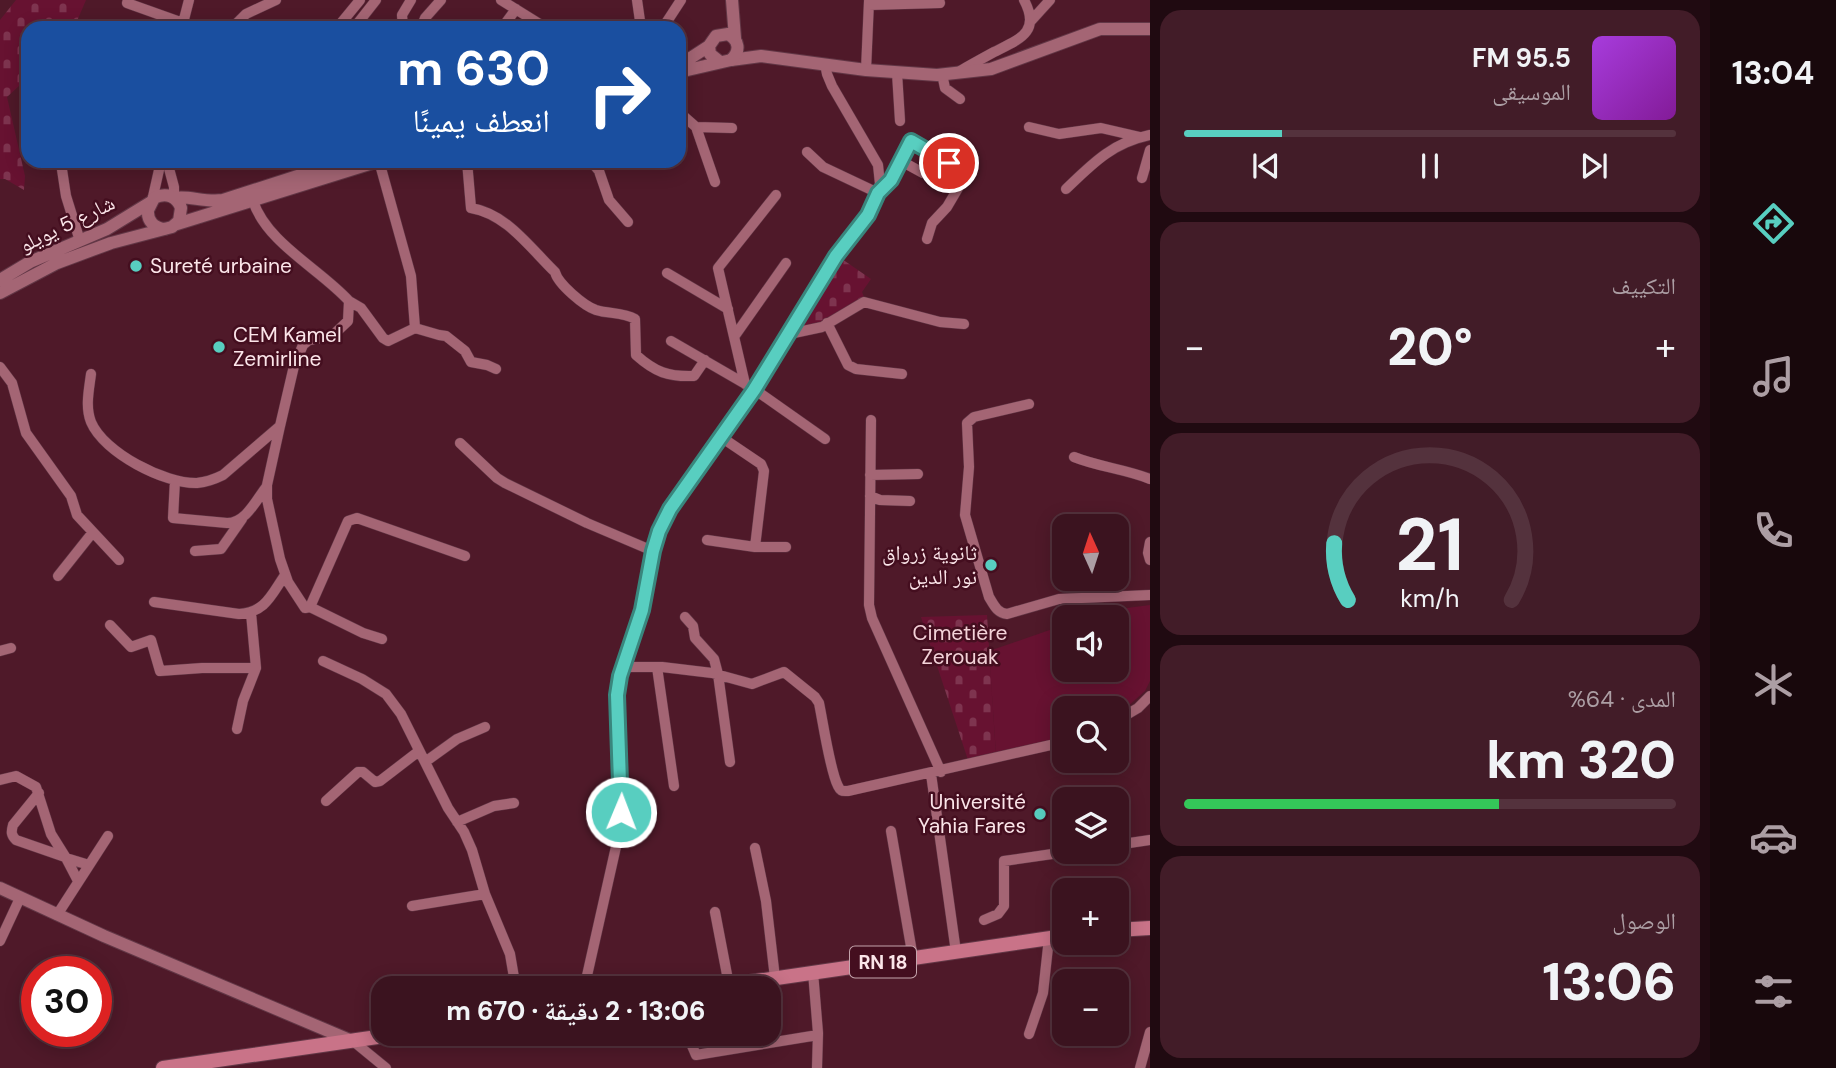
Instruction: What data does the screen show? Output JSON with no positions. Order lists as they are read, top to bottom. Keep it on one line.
{"streets":{"main road":["شارع 5 يويلو","RN 18"]},"parks":["Cimetière Zerouak"],"places":["Sureté urbaine","CEM Kamel Zemirline","ثانوية زرواق نور الدين","Université Yahia Fares"],"north":"top","page":{"tabs":"13:04","turn":["630 m","انعطف يمينًا"],"song":["95.5 FM","الموسيقى"],"tile":["التكييف",["المدى · 64%","320 km"],["الوصول","13:06"]],"heat":["−","20°","+"],"map_buttons":["+","−"],"limit":"30","trip":"13:06 · 2 دقيقة · 670 m","gauge":["21","km/h"]}}
